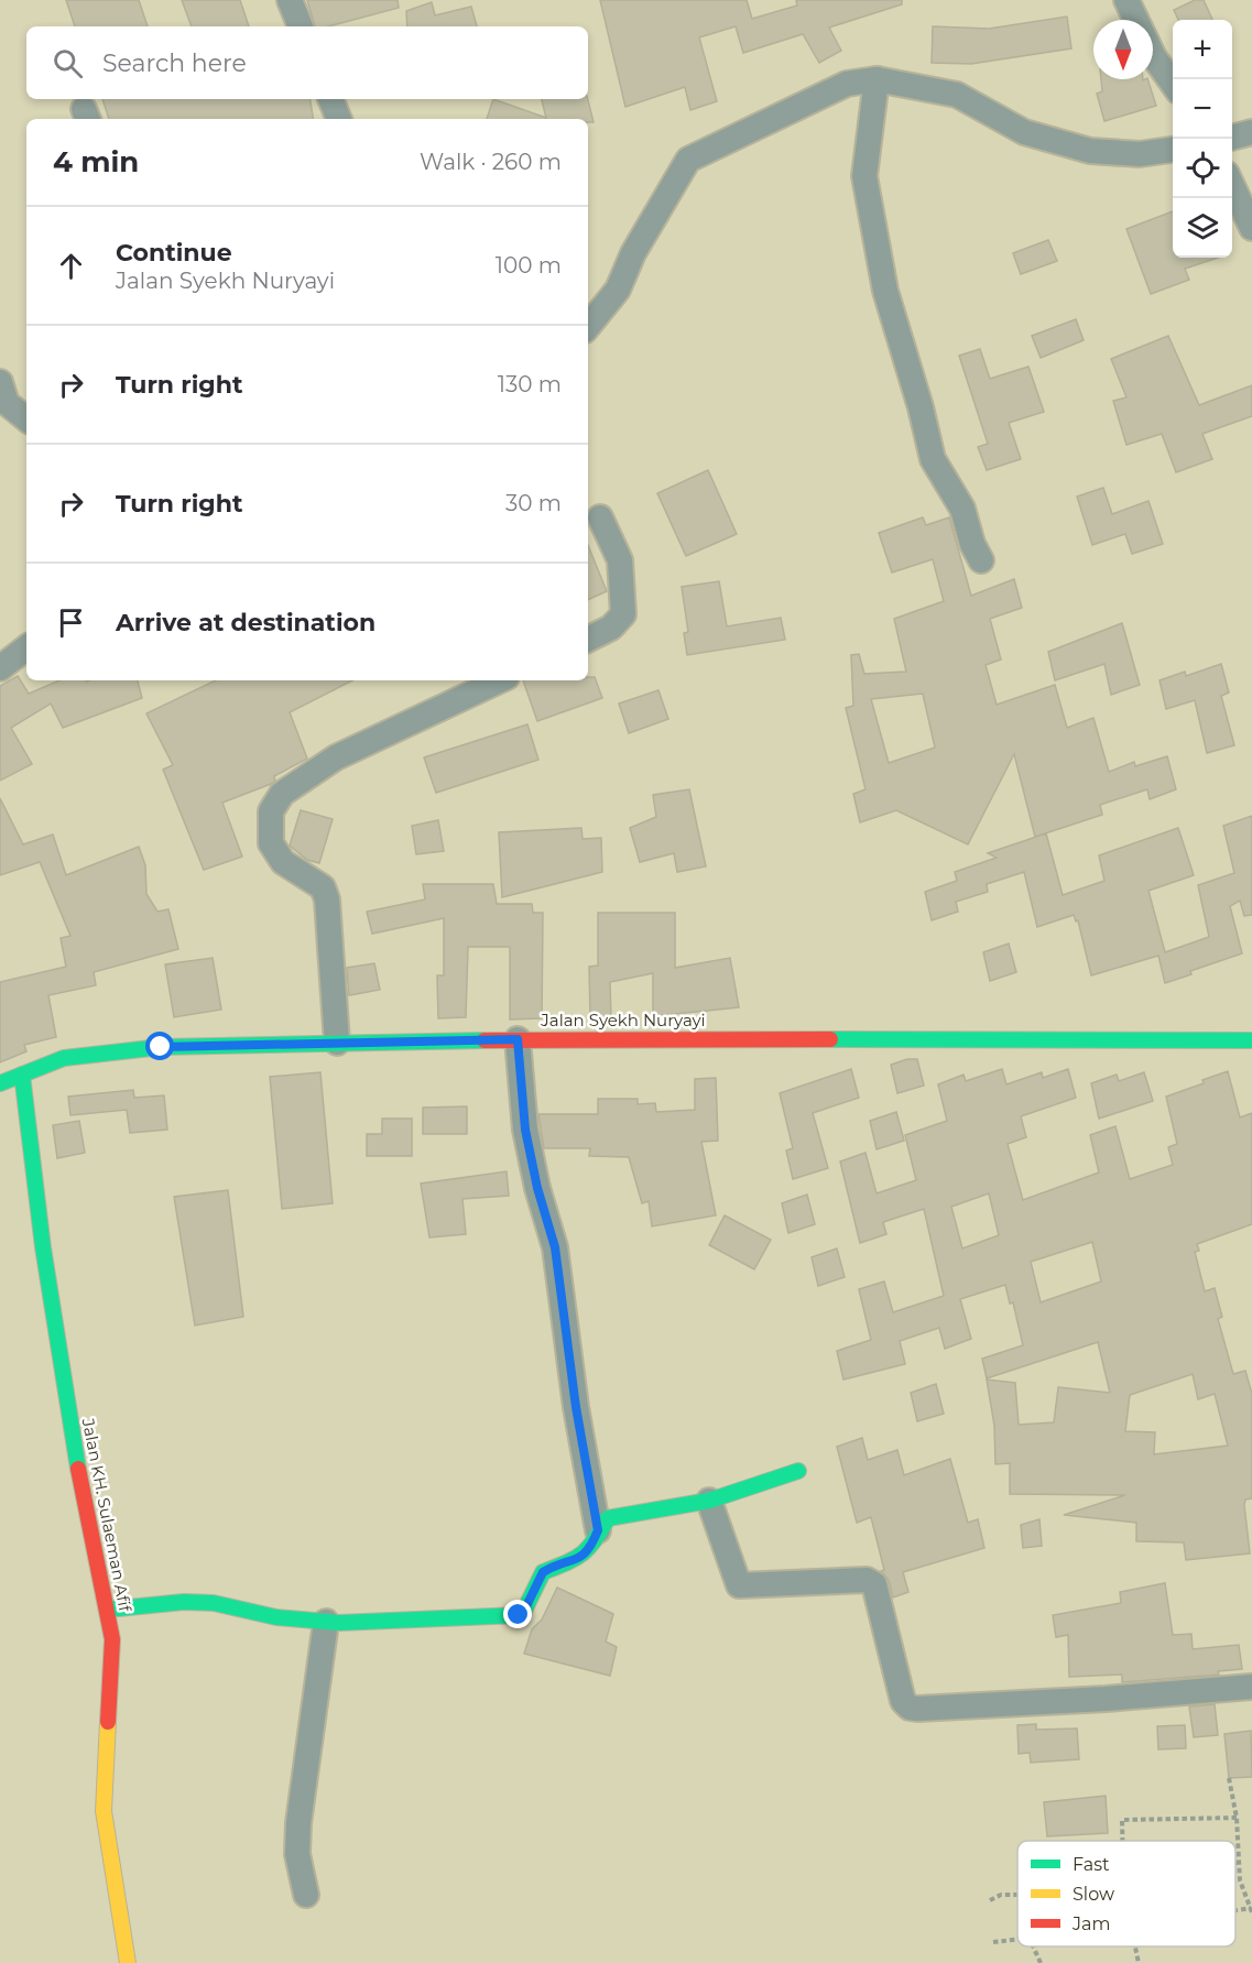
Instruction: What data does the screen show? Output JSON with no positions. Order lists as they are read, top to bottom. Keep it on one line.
{"streets":{"street":["Jalan Syekh Nuryayi","Jalan KH. Sulaeman Afif"]},"crossings":[["Jalan Syekh Nuryayi","Jalan KH. Sulaeman Afif"]],"legend":["Fast","Slow","Jam"],"north":"bottom","page":{"map_buttons":["+","−"],"search":"Search here","heading":["4 min","Walk · 260 m"],"list":[["Continue","Jalan Syekh Nuryayi","100 m"],["Turn right","130 m"],["Turn right","30 m"],"Arrive at destination"]}}
